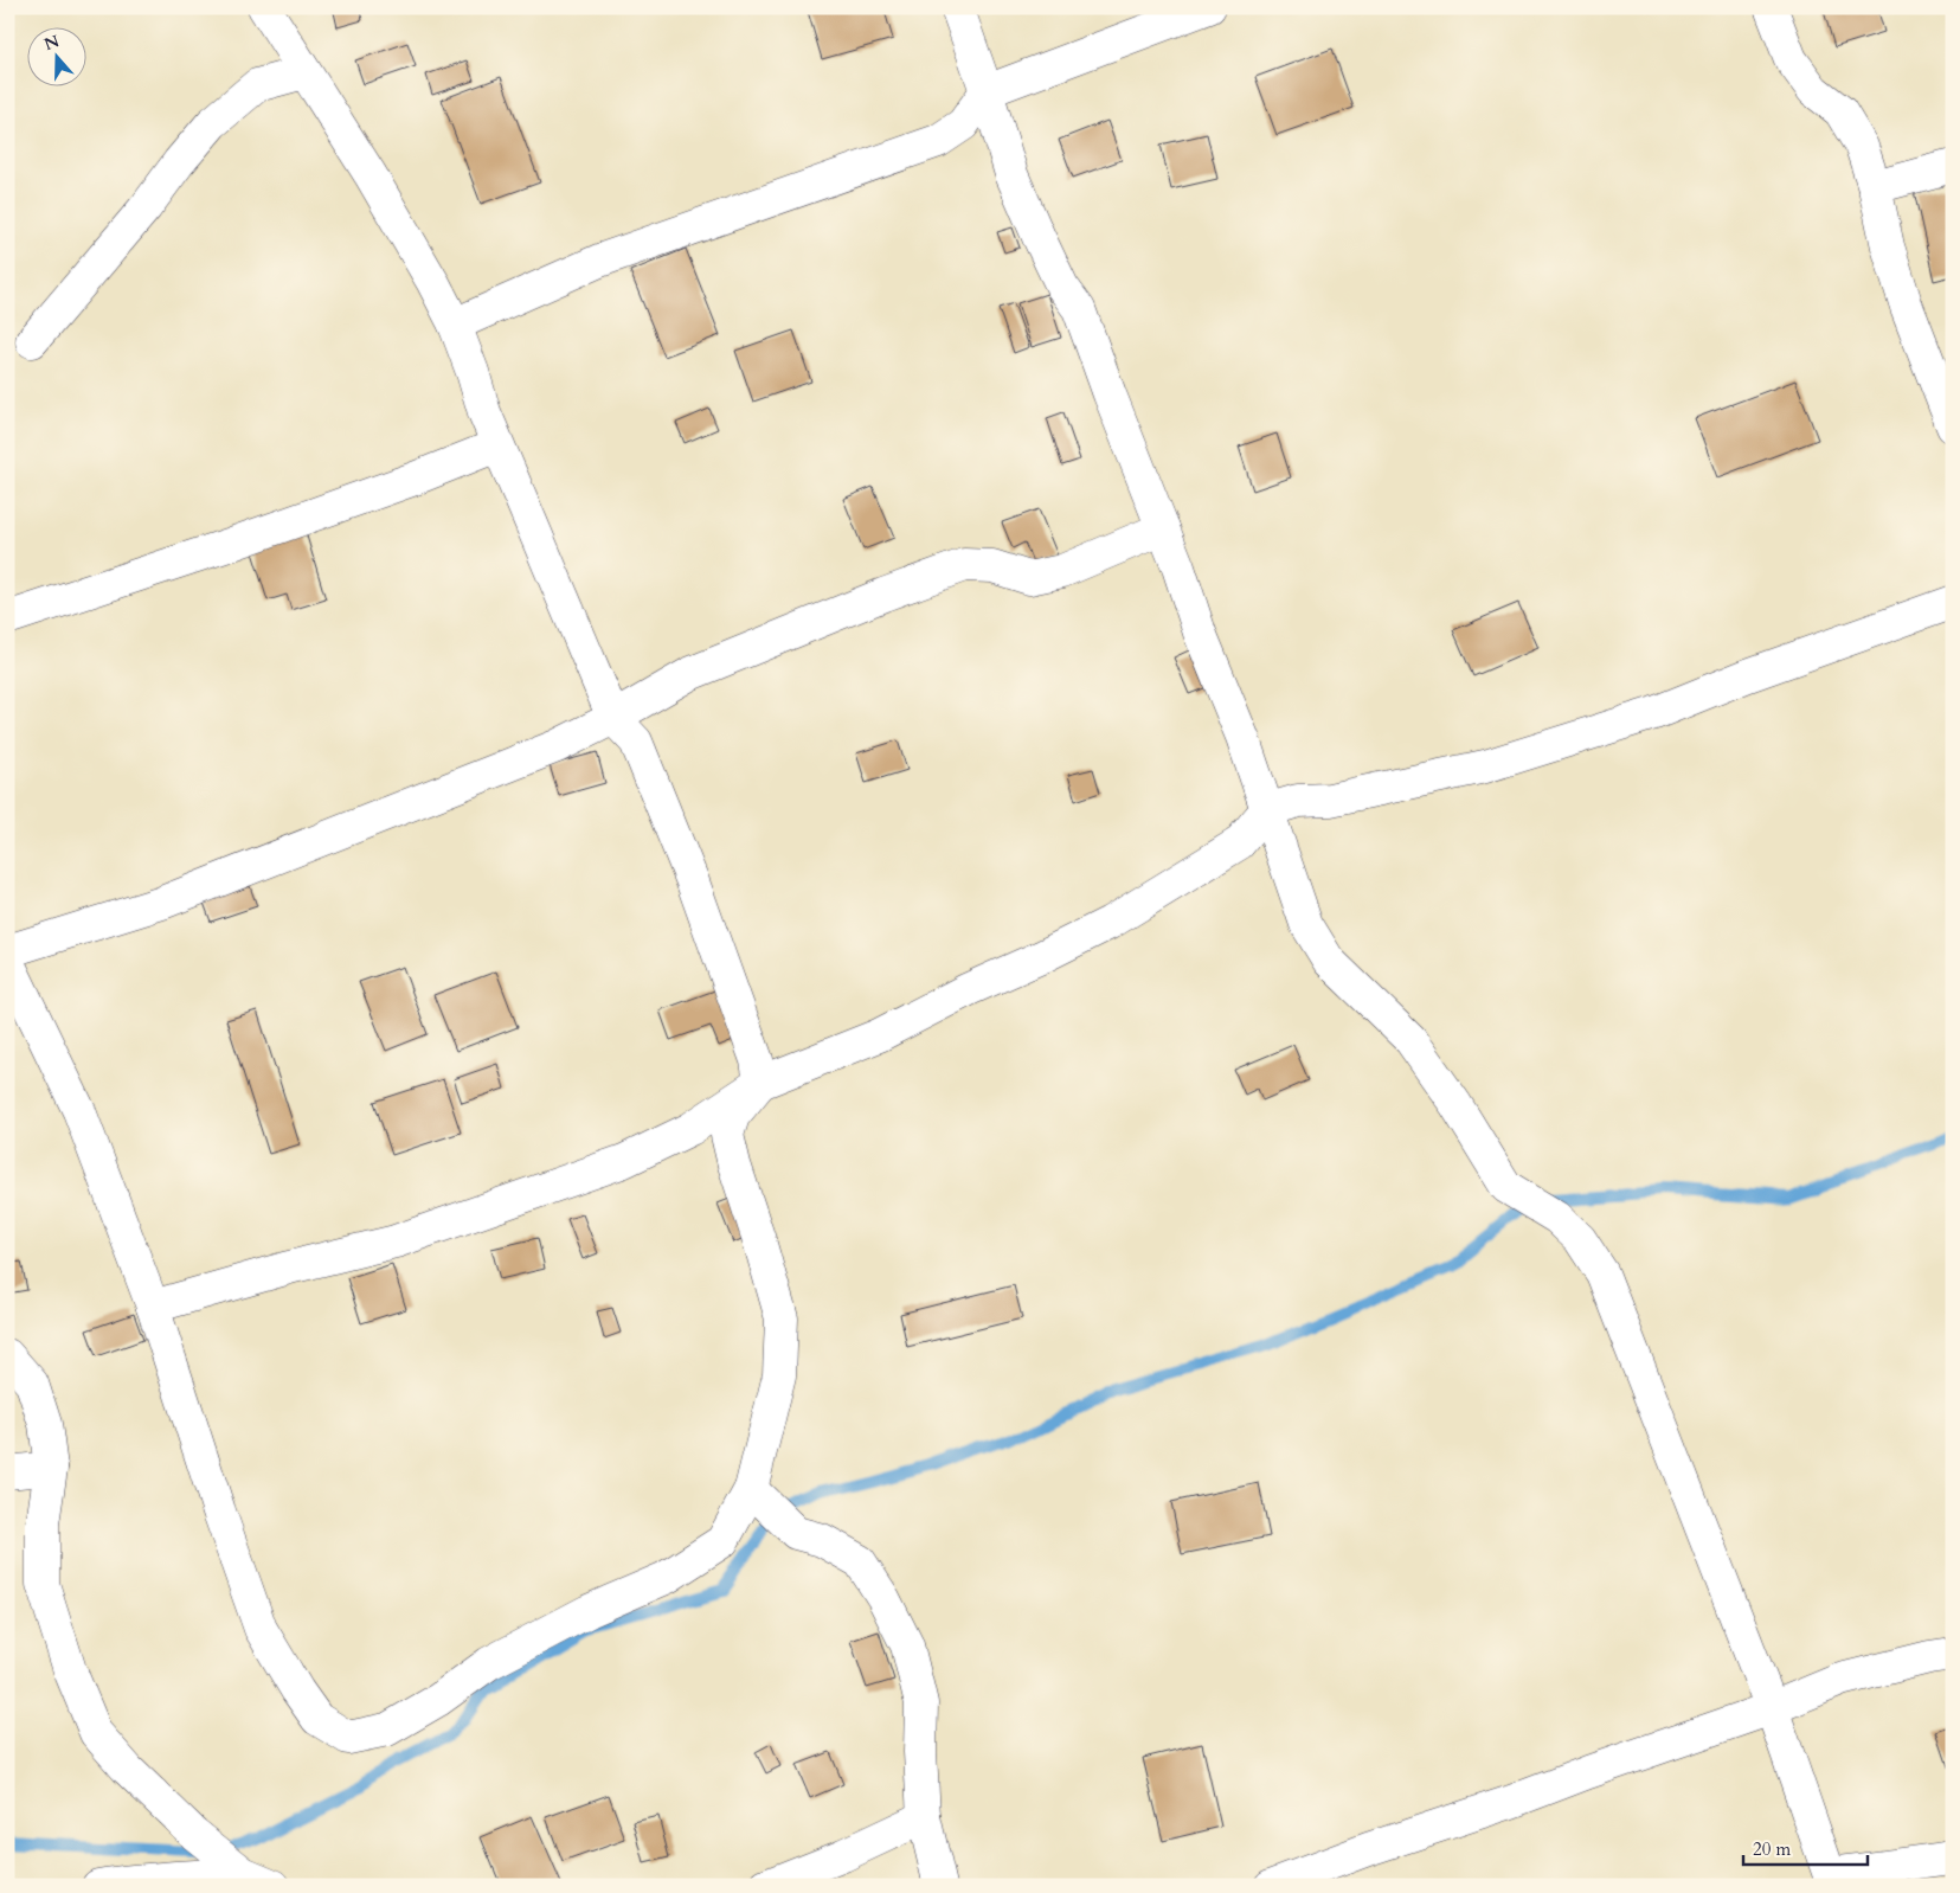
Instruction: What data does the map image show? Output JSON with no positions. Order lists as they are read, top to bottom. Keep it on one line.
{"scale_bar":"20 m","north":"top"}
